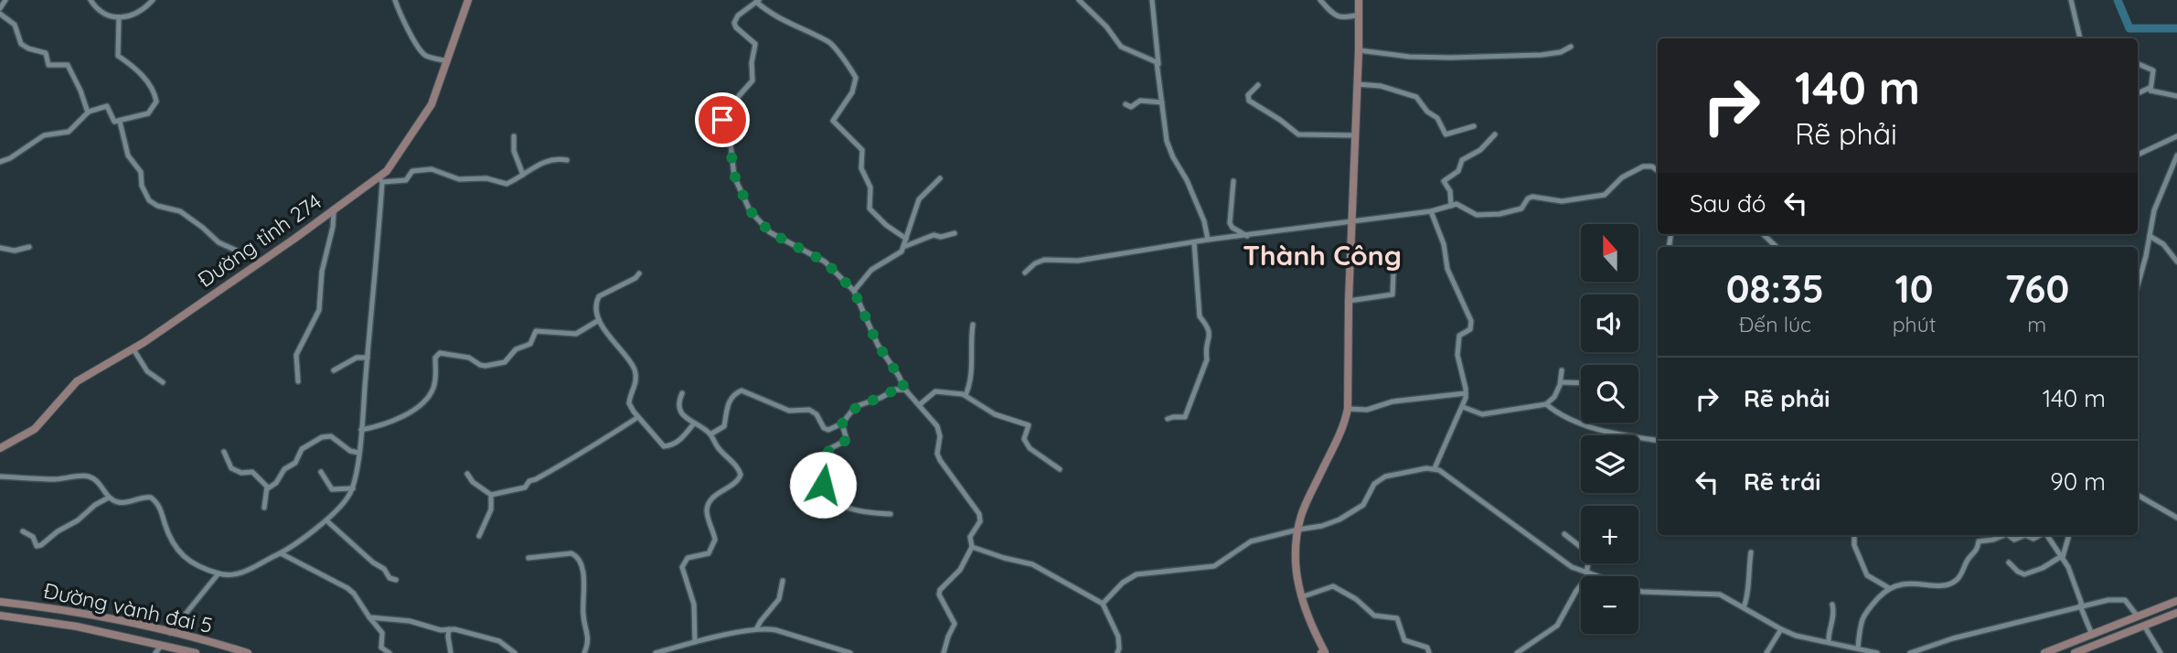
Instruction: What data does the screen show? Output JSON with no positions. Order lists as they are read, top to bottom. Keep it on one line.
{"streets":{"main road":["Đường tỉnh 274","Đường vành đai 5"]},"districts":["Thành Công"],"north":"top","page":{"turn":["140 m","Rẽ phải"],"then":"Sau đó","map_buttons":["+","−"],"eta":["08:35","Đến lúc","10","phút","760","m"],"list":[{"name":"Rẽ phải","value":"140 m"},{"name":"Rẽ trái","value":"90 m"}]}}
